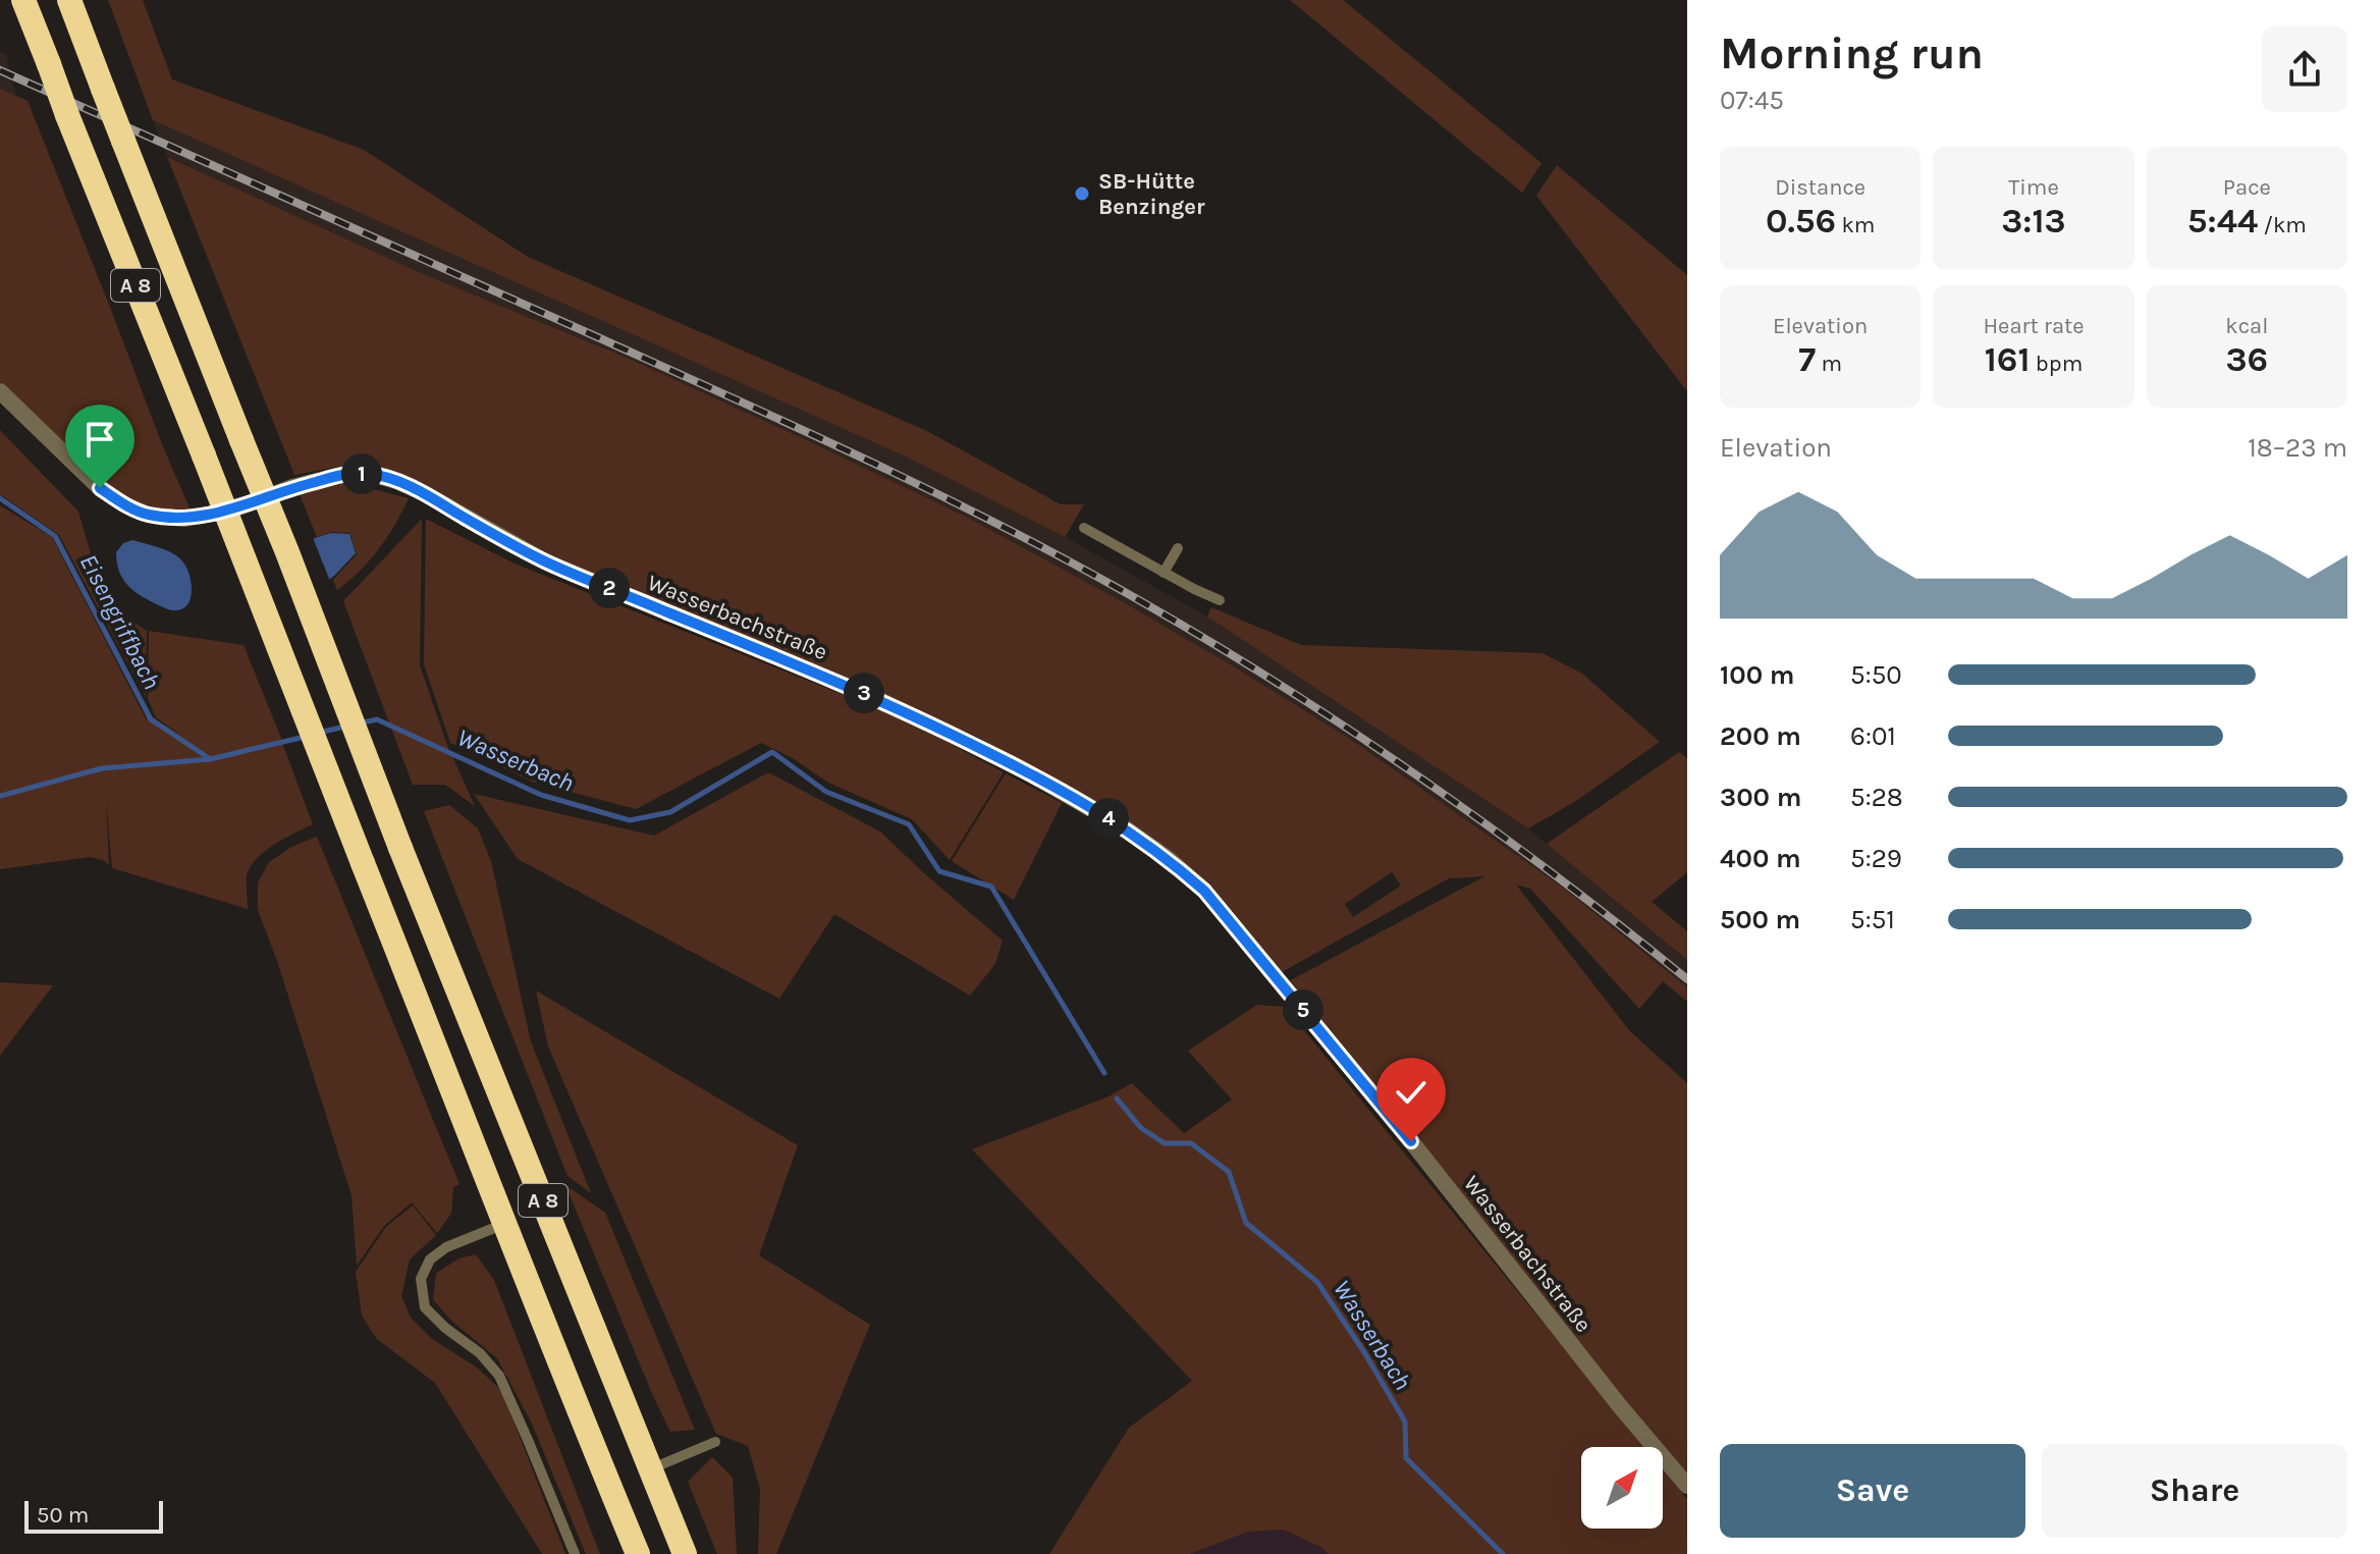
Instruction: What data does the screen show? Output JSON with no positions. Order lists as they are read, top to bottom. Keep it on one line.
{"streets":{"highway":["A 8"],"street":["Wasserbachstraße"]},"water":["Eisengriffbach","Wasserbach"],"places":["SB-Hütte Benzinger"],"scale_bar":"50 m","north":"top right","page":{"heading":["Morning run","07:45"],"stats":[["Distance","0.56 km"],["Time","3:13"],["Pace","5:44 /km"],["Elevation","7 m"],["Heart rate","161 bpm"],["kcal","36"]],"chart":["Elevation","18–23 m"],"pins":["1","2","3","4","5"],"list":[{"name":"100 m","note":"5:50"},{"name":"200 m","note":"6:01"},{"name":"300 m","note":"5:28"},{"name":"400 m","note":"5:29"},{"name":"500 m","note":"5:51"}],"buttons":["Save","Share"],"scale":"50 m"}}
